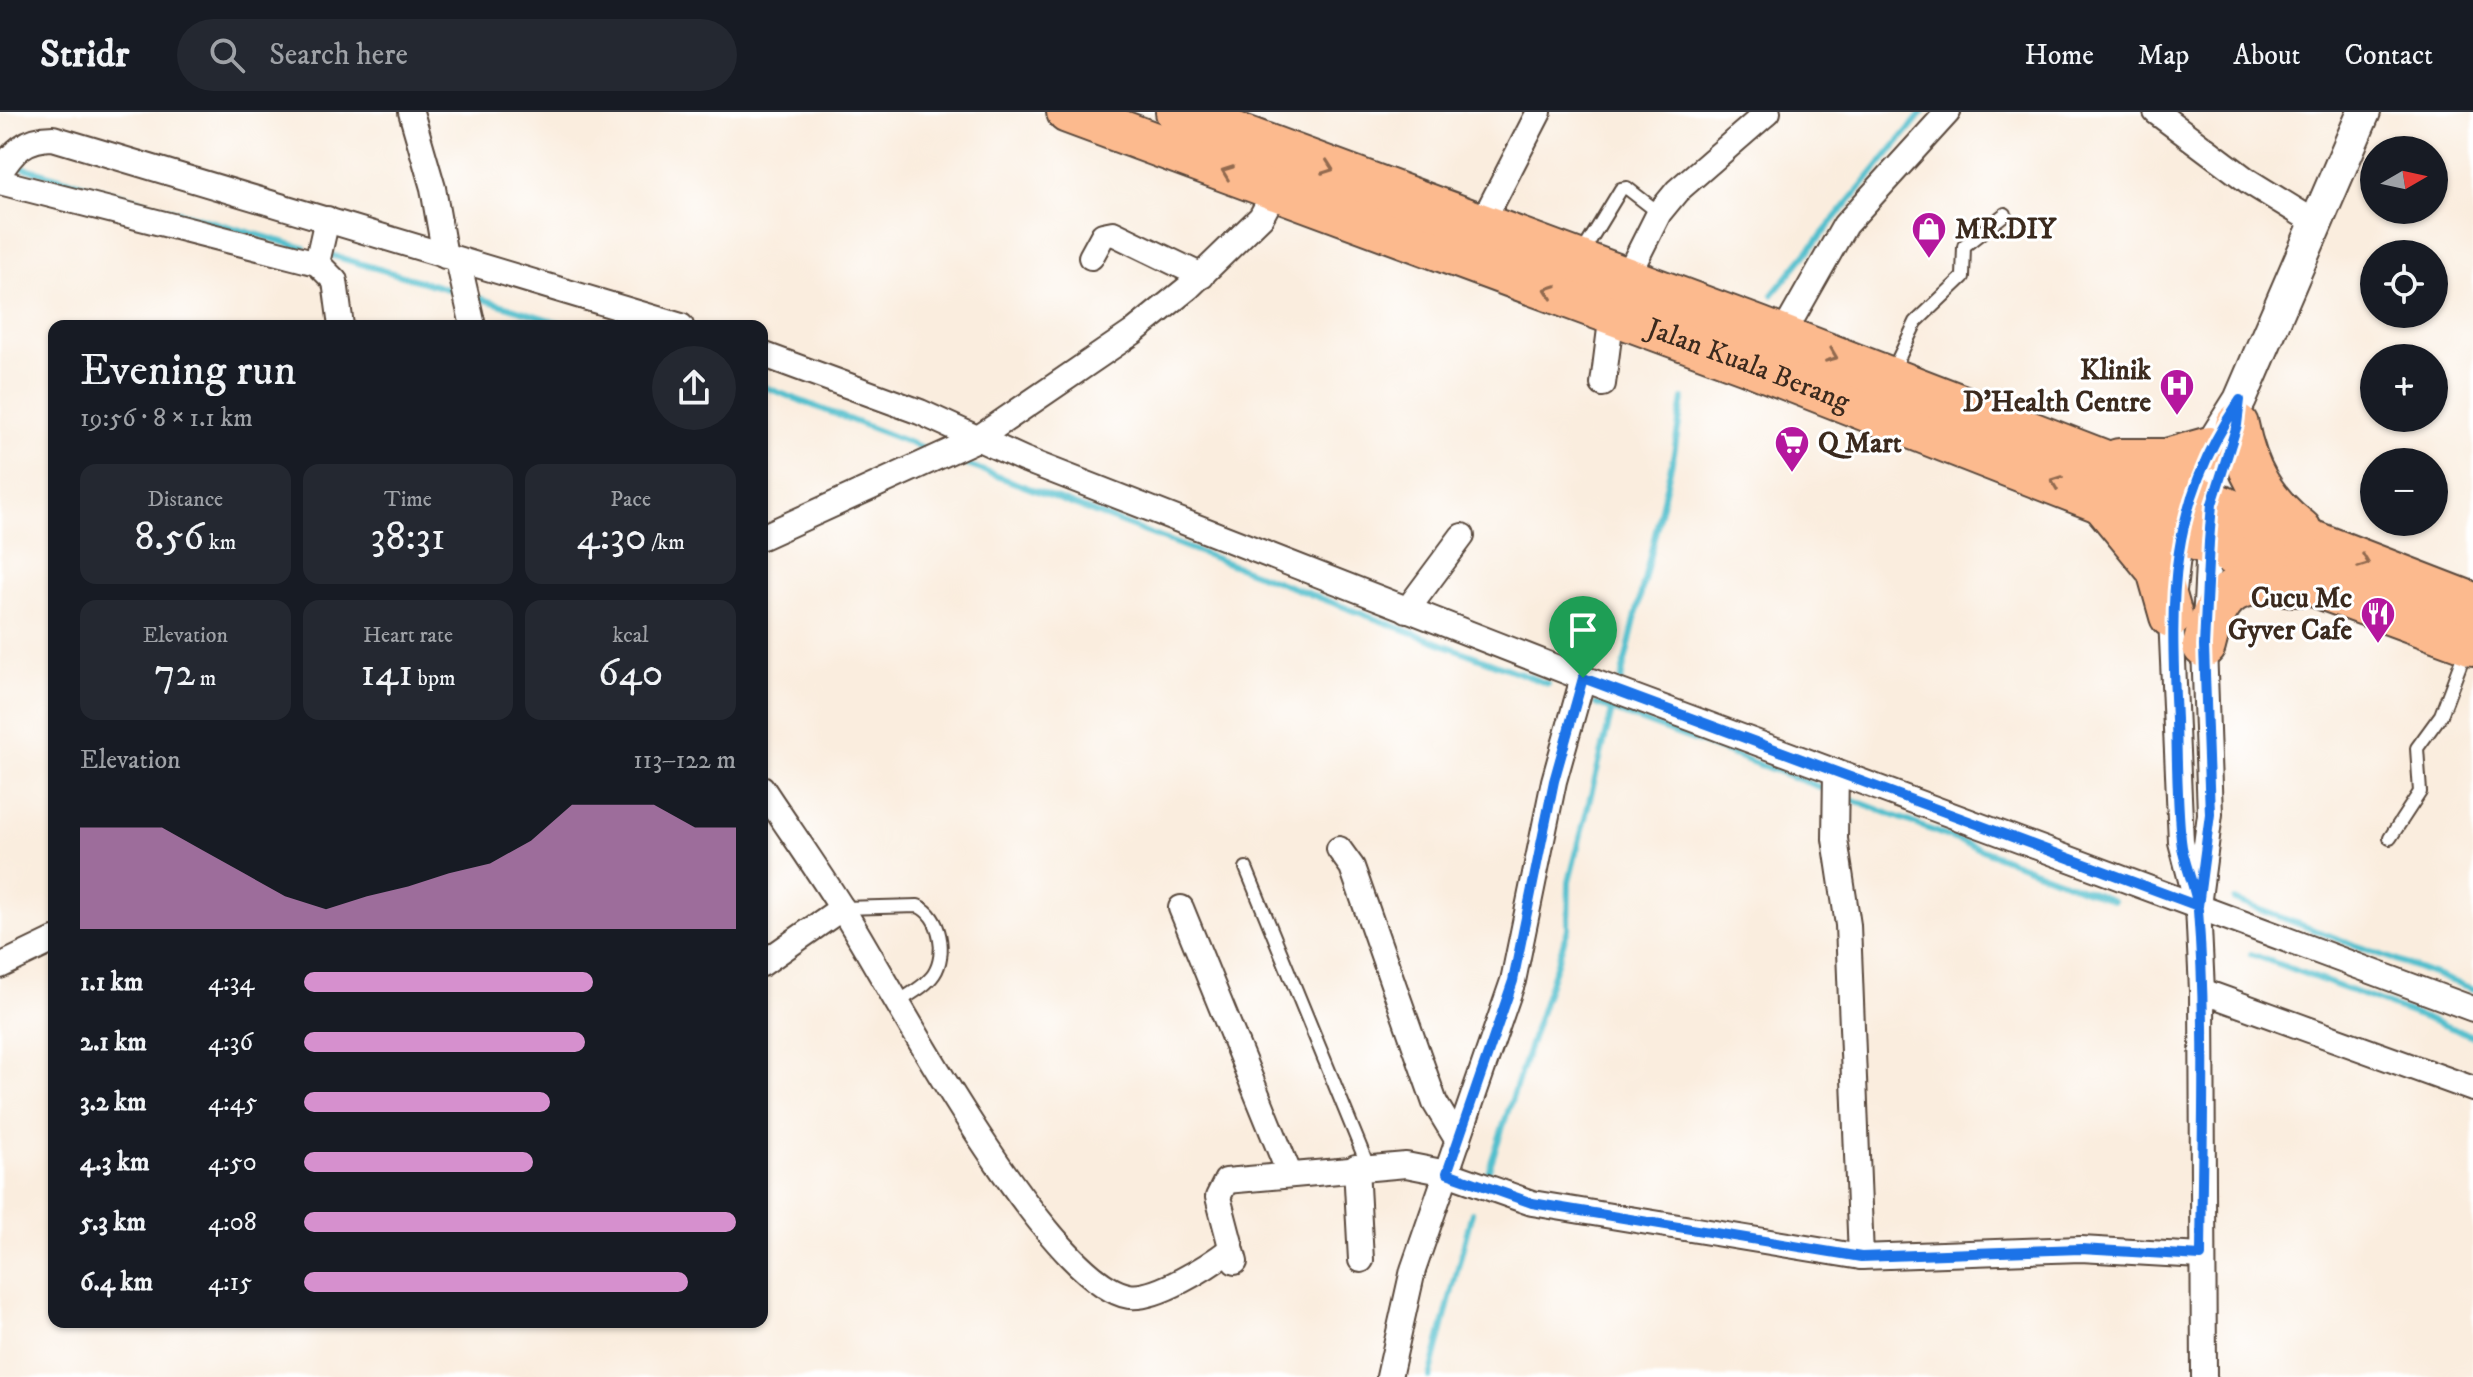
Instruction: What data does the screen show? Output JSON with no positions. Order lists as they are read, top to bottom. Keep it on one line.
{"streets":{"highway":["Jalan Kuala Berang"]},"places":{"shop":["MR.DIY"],"hospital":["Klinik D'Health Centre"],"supermarket":["Q Mart"],"restaurant":["Cucu Mc Gyver Cafe"]},"north":"right","page":{"header":"Stridr","search":"Search here","nav":["Home","Map","About","Contact"],"map_buttons":["+","−"],"heading":["Evening run","19:56 · 8 × 1.1 km"],"stats":[["Distance","8.56 km"],["Time","38:31"],["Pace","4:30 /km"],["Elevation","72 m"],["Heart rate","141 bpm"],["kcal","640"]],"chart":["Elevation","113–122 m"],"list":[{"name":"1.1 km","note":"4:34"},{"name":"2.1 km","note":"4:36"},{"name":"3.2 km","note":"4:45"},{"name":"4.3 km","note":"4:50"},{"name":"5.3 km","note":"4:08"},{"name":"6.4 km","note":"4:15"}]}}
